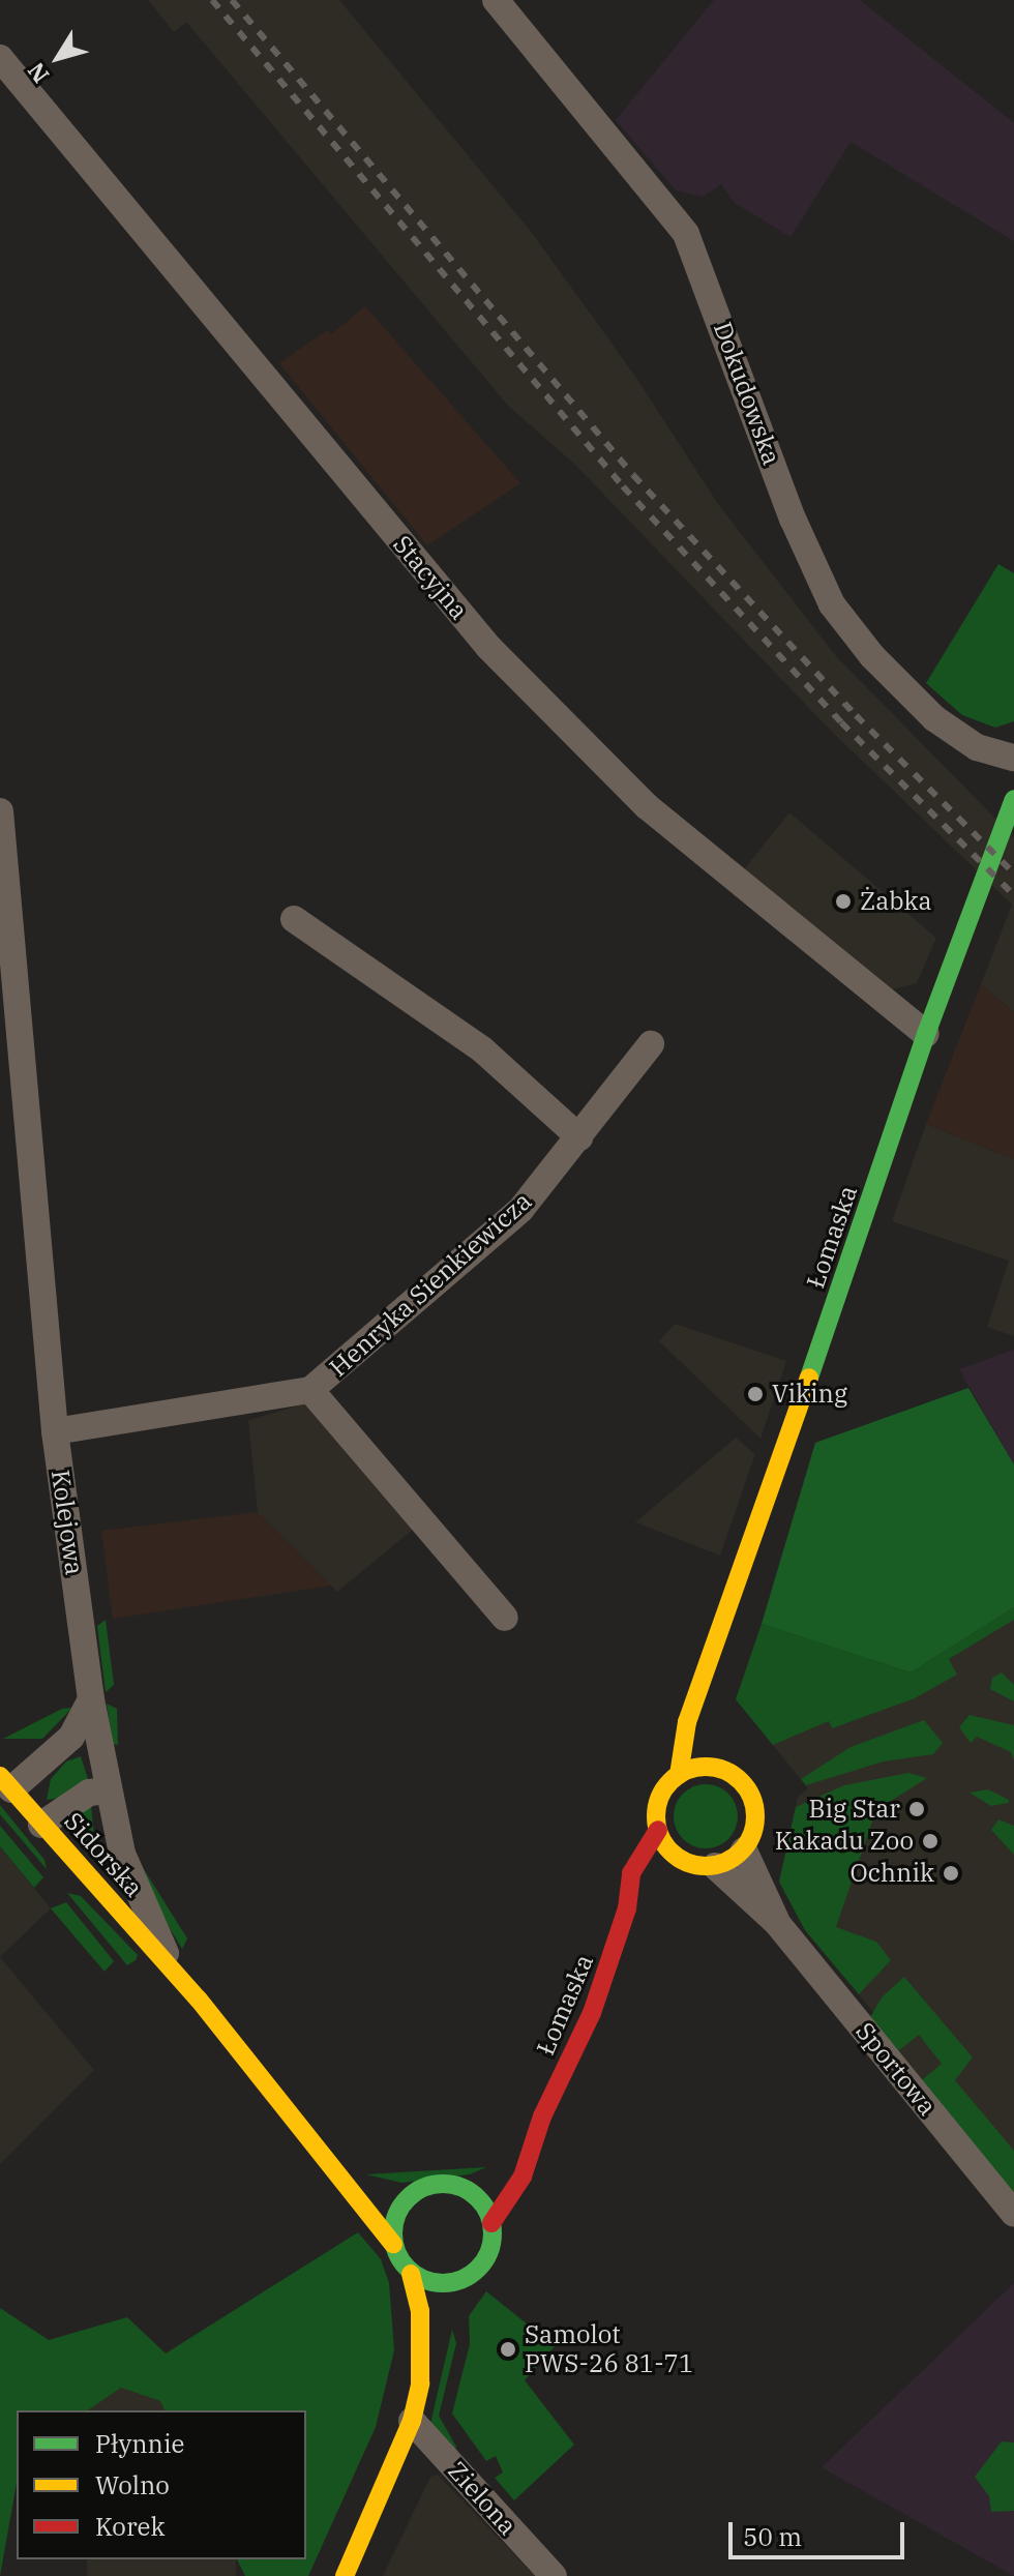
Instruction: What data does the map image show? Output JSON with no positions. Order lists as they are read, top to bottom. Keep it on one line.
{"streets":{"street":["Dokudowska","Stacyjna","Łomaska","Henryka Sienkiewicza","Kolejowa","Sidorska","Sportowa","Zielona"]},"crossings":[["Stacyjna","Łomaska"],["Łomaska","Kolejowa"],["Łomaska","Sportowa"],["Henryka Sienkiewicza","Kolejowa"],["Kolejowa","Sidorska"]],"places":["Żabka","Viking","Big Star","Kakadu Zoo","Ochnik","Samolot PWS-26 81-71"],"legend":["Płynnie","Wolno","Korek"],"scale_bar":"50 m","north":"bottom left"}
